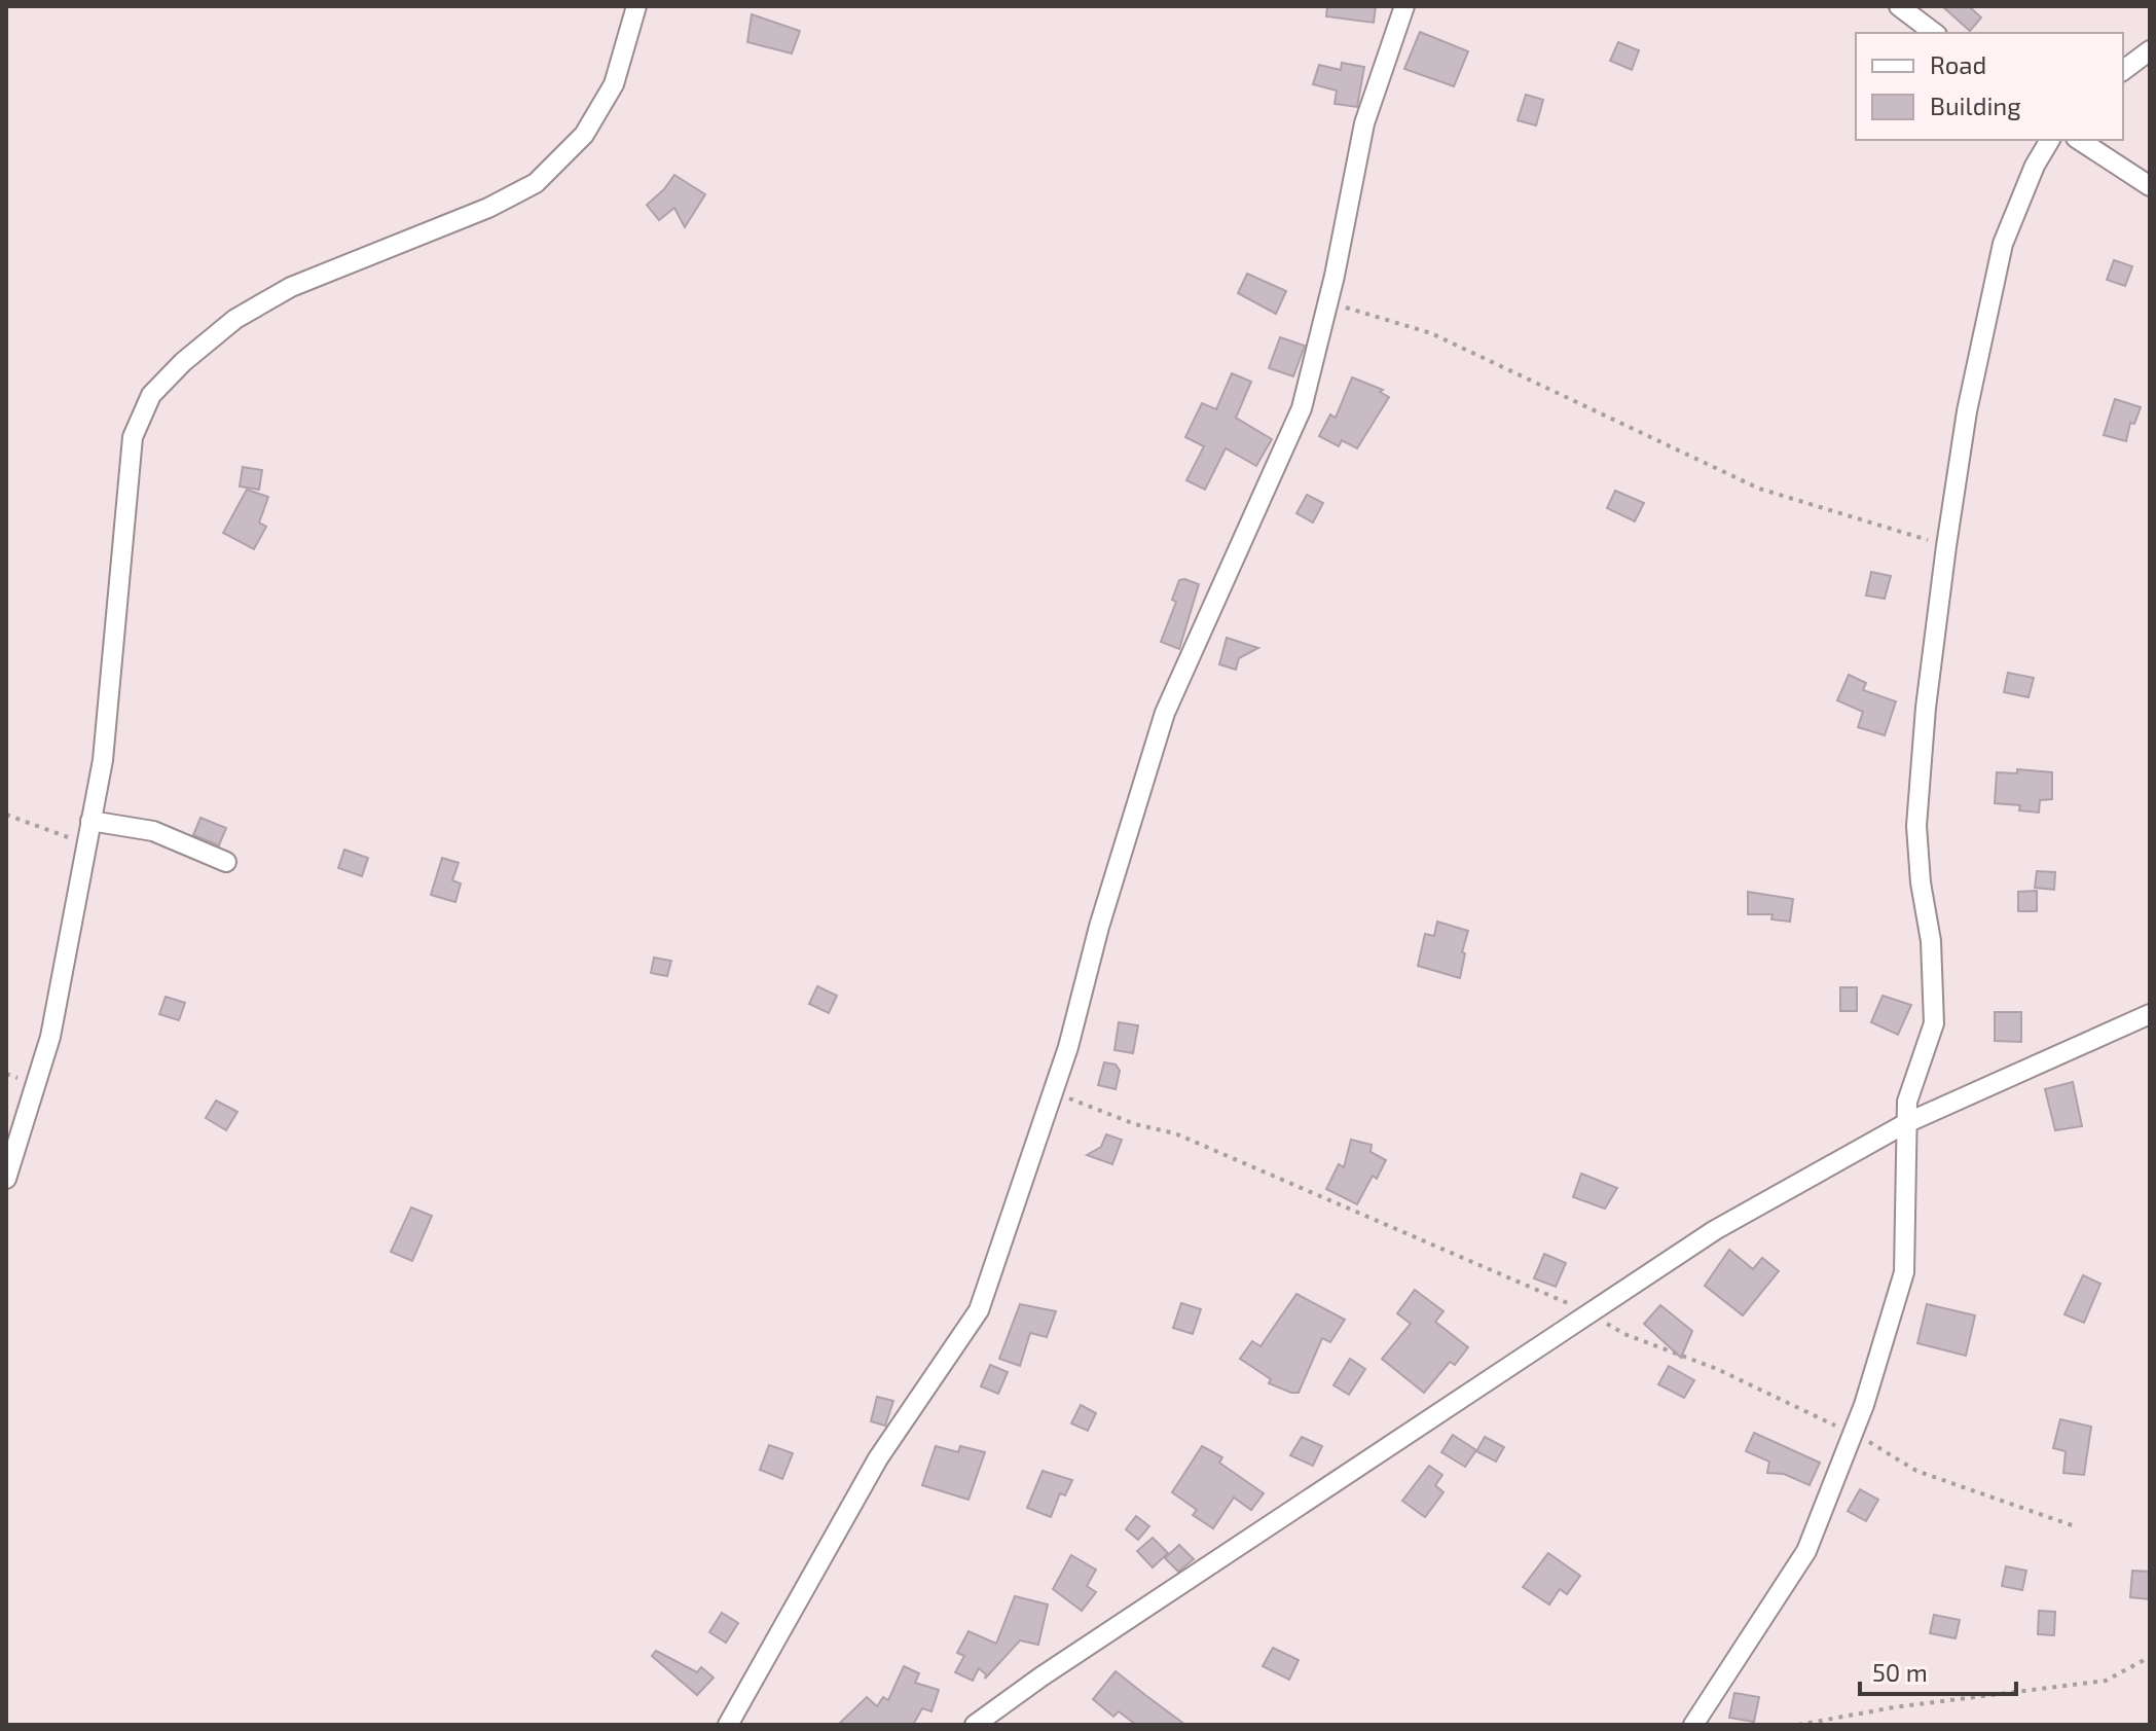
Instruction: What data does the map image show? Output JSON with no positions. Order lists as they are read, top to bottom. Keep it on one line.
{"legend":["Road","Building"],"scale_bar":"50 m"}
